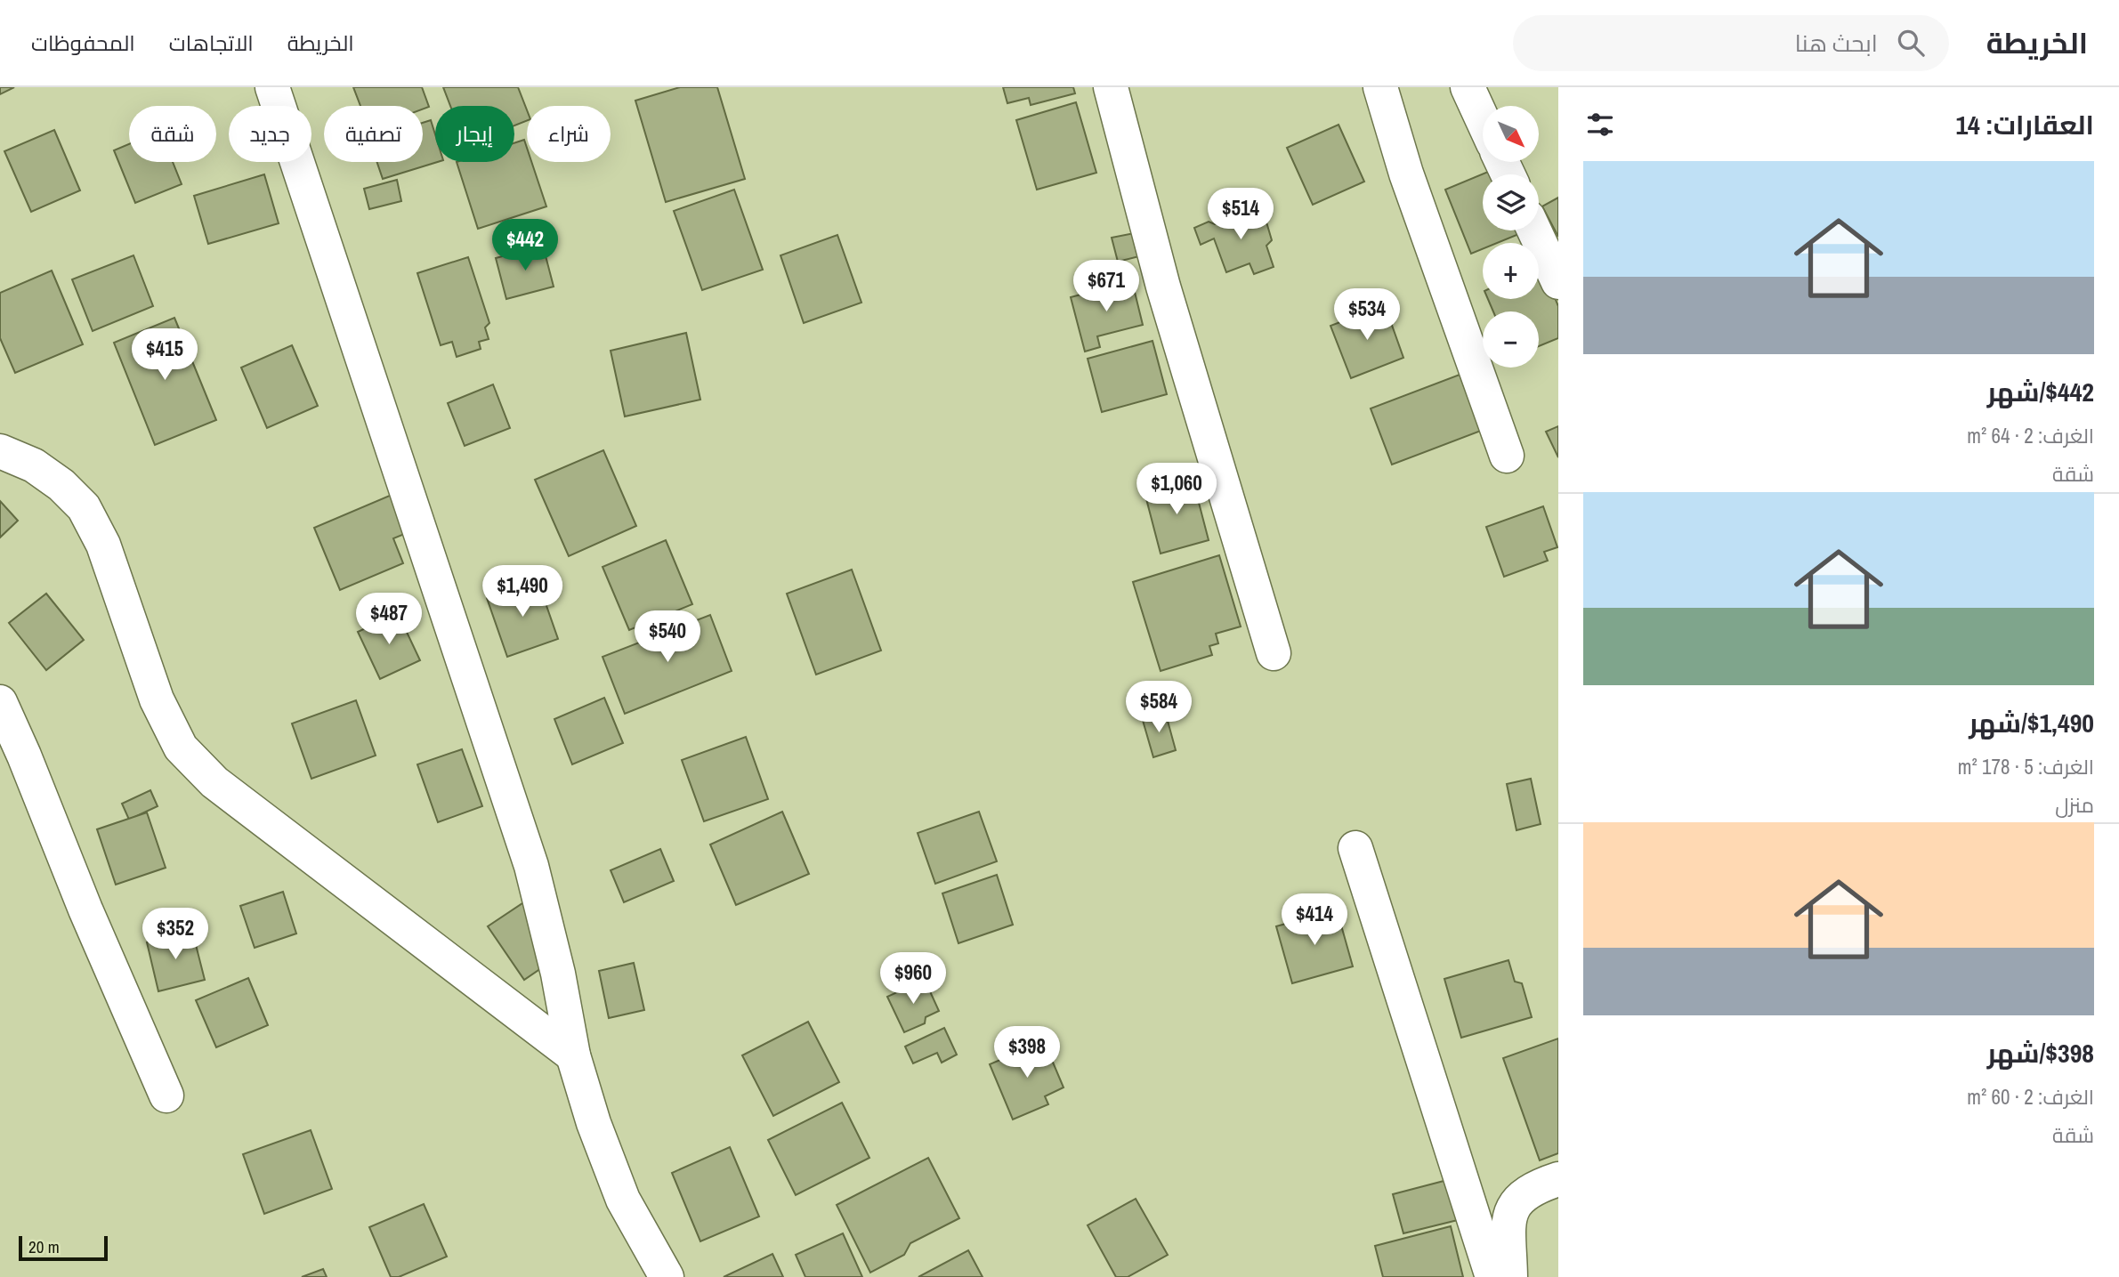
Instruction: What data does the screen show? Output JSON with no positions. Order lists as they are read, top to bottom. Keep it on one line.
{"scale_bar":"20 m","north":"bottom right","page":{"header":"الخريطة","search":"ابحث هنا","nav":["الخريطة","الاتجاهات","المحفوظات"],"heading":"العقارات: 14","map_buttons":["+","−"],"chip":["شراء","إيجار","تصفية","جديد","شقة"],"list":[{"name":"$442/شهر","note":"الغرف: 2 · 64 m² · شقة"},{"name":"$1,490/شهر","note":"الغرف: 5 · 178 m² · منزل"},{"name":"$398/شهر","note":"الغرف: 2 · 60 m² · شقة"}],"price":["$514","$442","$671","$534","$415","$1,060","$1,490","$487","$540","$584","$414","$352","$960","$398"],"scale":"20 m"}}
